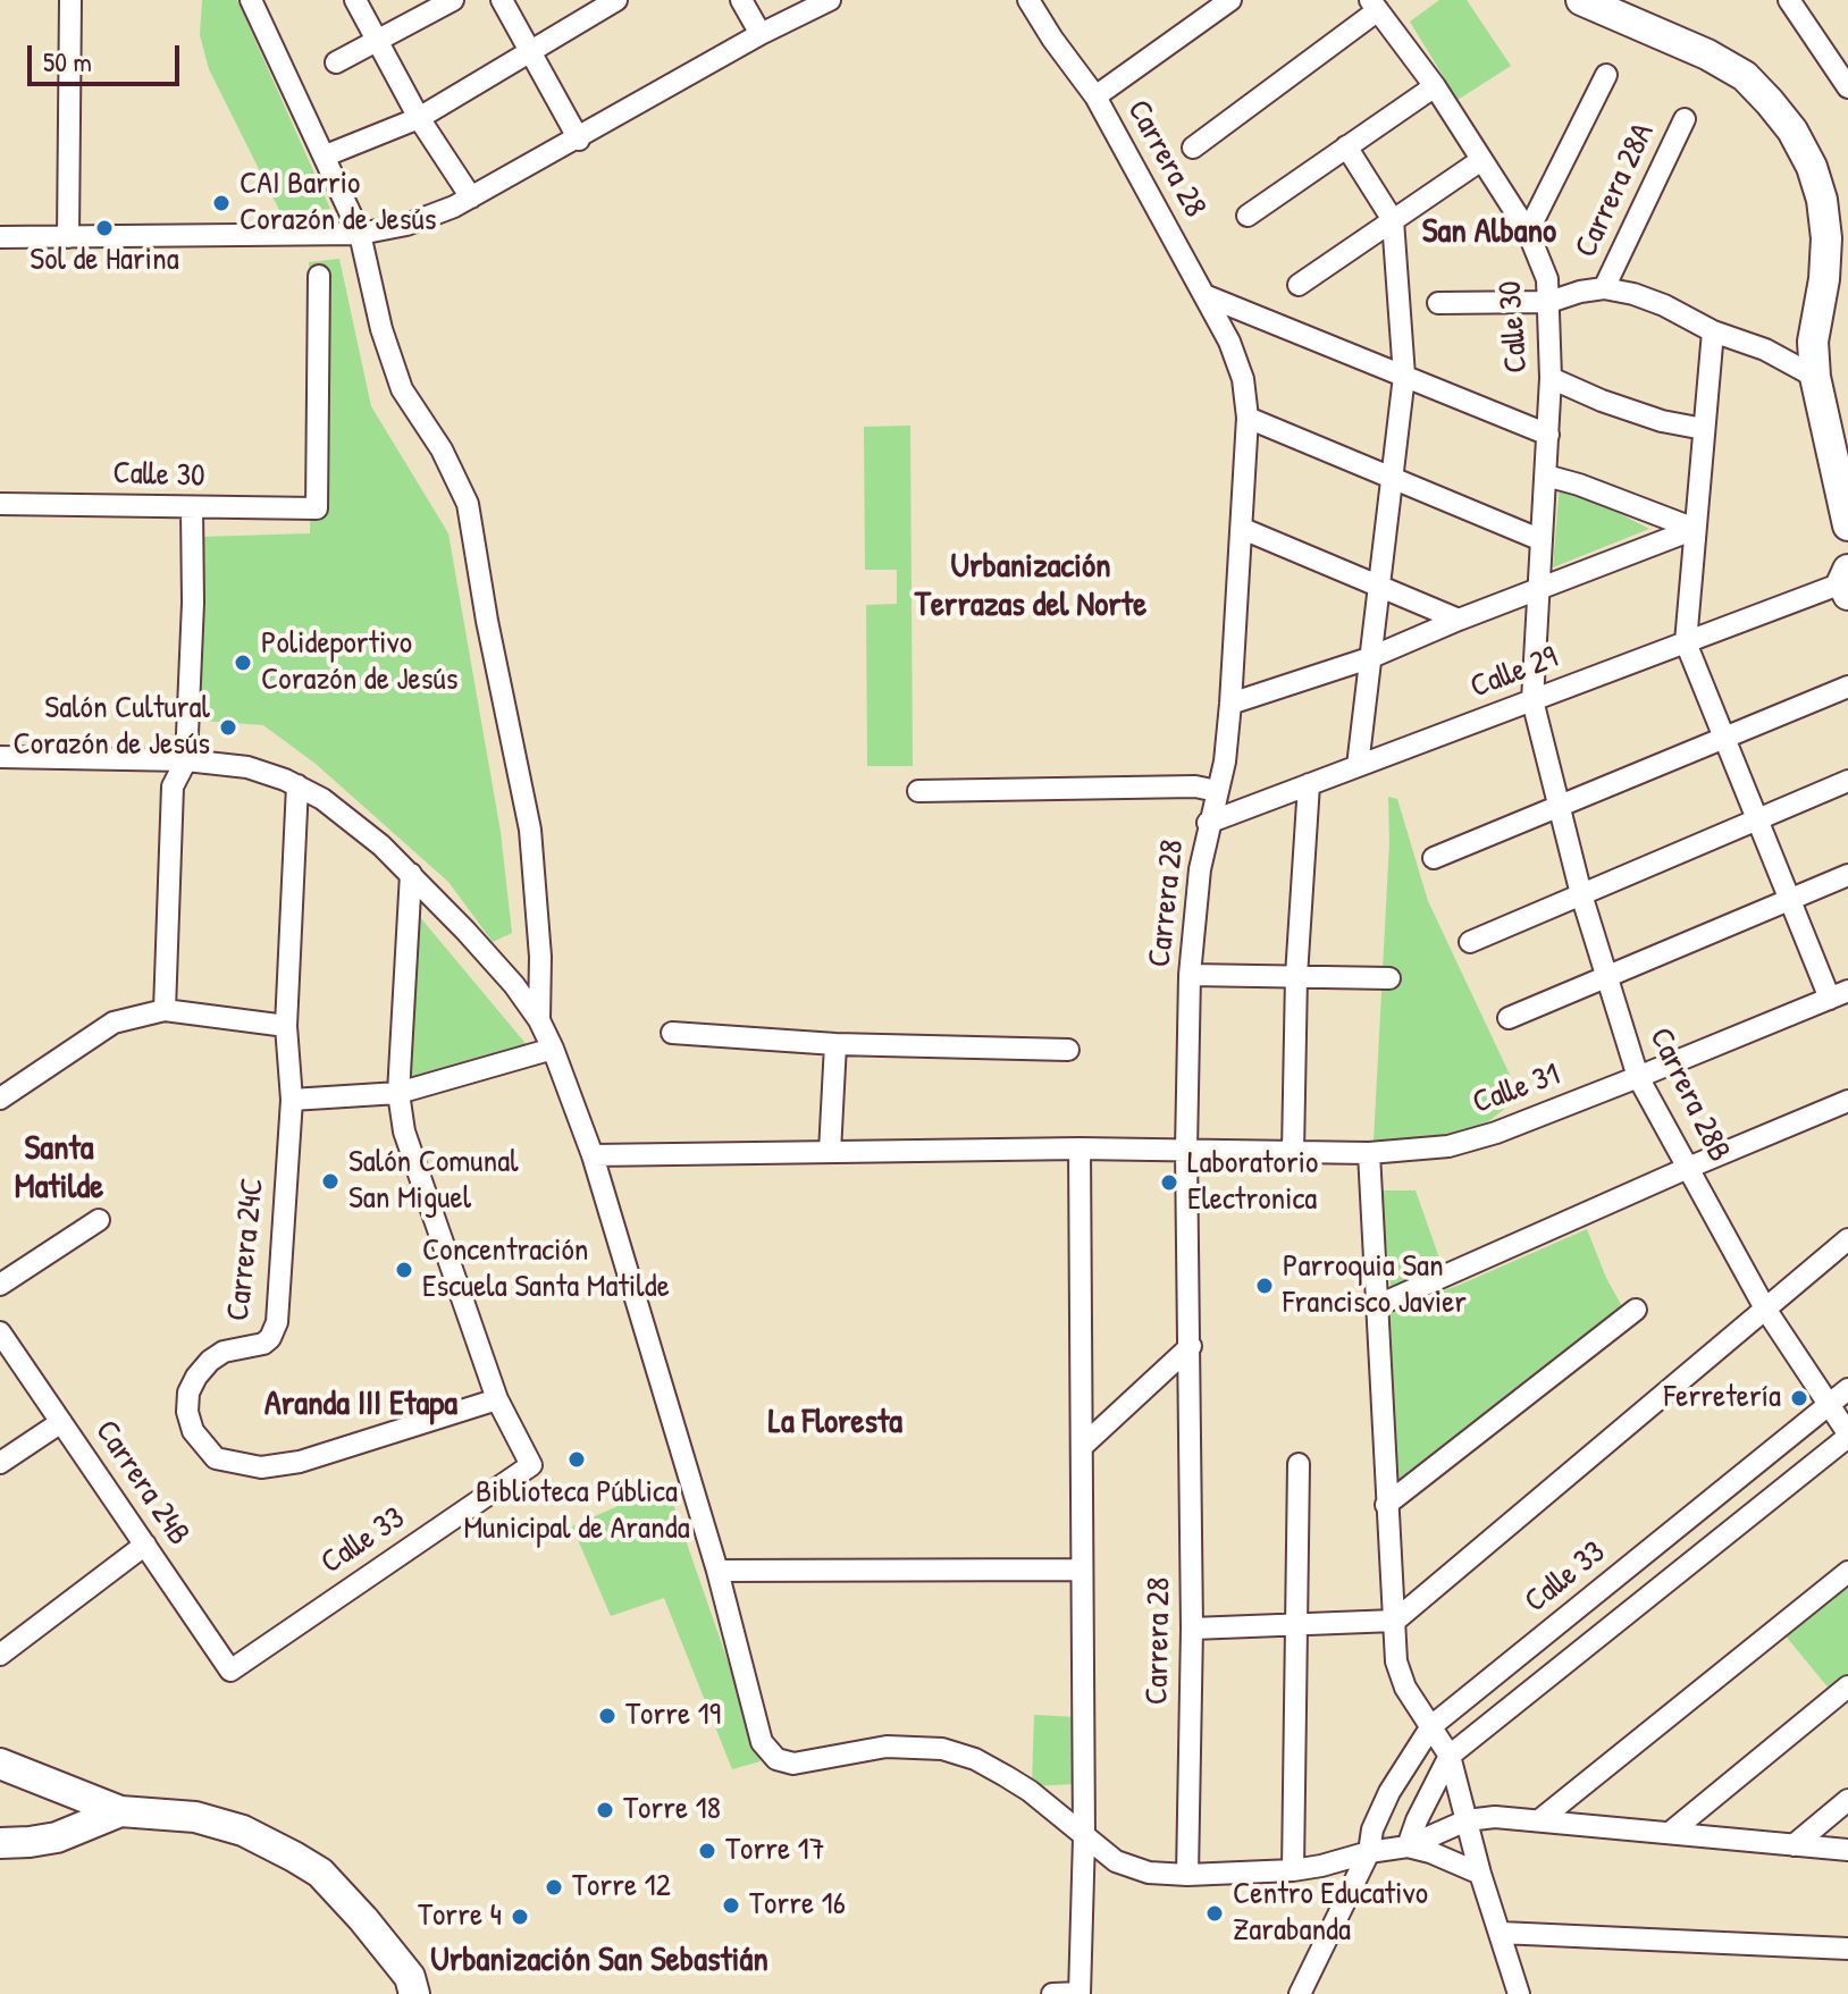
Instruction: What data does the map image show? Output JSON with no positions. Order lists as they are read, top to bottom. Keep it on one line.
{"streets":{"street":["Carrera 28","Carrera 28A","Calle 30","Calle 29","Calle 31","Carrera 28B","Carrera 24C","Carrera 24B","Calle 33"]},"crossings":[["Carrera 28","Calle 29"],["Carrera 28","Calle 31"],["Calle 30","Calle 29"],["Calle 30","Carrera 28B"],["Calle 29","Carrera 28B"],["Calle 31","Carrera 28B"],["Carrera 28B","Calle 33"],["Carrera 24C","Calle 33"],["Carrera 24B","Calle 33"]],"districts":["San Albano","Urbanización Terrazas del Norte","Santa Matilde","Aranda III Etapa","La Floresta","Urbanización San Sebastián"],"places":["CAI Barrio Corazón de Jesús","Sol de Harina","Polideportivo Corazón de Jesús","Salón Cultural Corazón de Jesús","Salón Comunal San Miguel","Laboratorio Electronica","Concentración Escuela Santa Matilde","Parroquia San Francisco Javier","Ferretería","Biblioteca Pública Municipal de Aranda","Torre 19","Torre 18","Torre 17","Torre 12","Torre 16","Centro Educativo Zarabanda","Torre 4"],"scale_bar":"50 m"}
